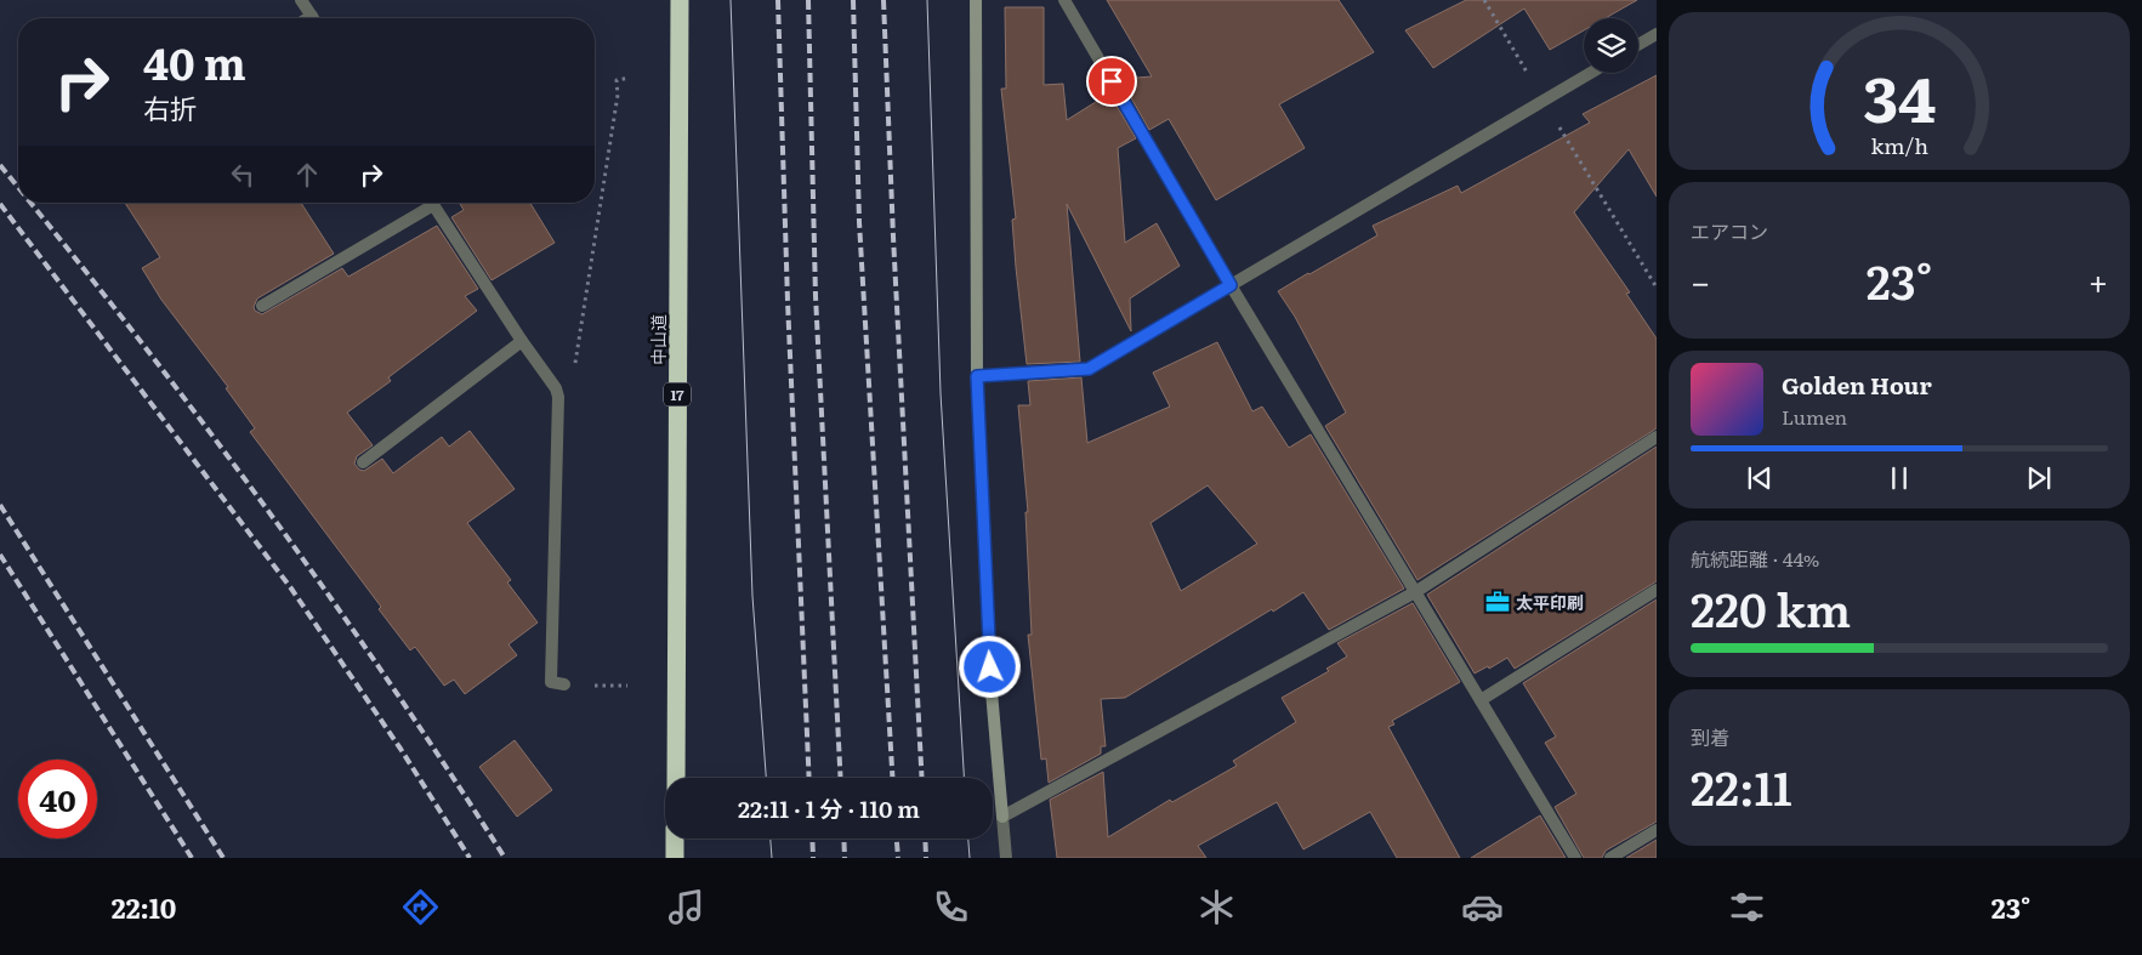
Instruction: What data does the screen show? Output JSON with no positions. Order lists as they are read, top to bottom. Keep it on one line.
{"streets":{"highway":["中山道","17"]},"places":{"office":["太平印刷"]},"page":{"turn":["40 m","右折"],"tile":["エアコン",["航続距離 · 44%","220 km"],["到着","22:11"]],"heat":["−","23°","+"],"song":["Golden Hour","Lumen"],"limit":"40","trip":"22:11 · 1 分 · 110 m","tabs":["22:10","23°"],"gauge":["34","km/h"]}}
